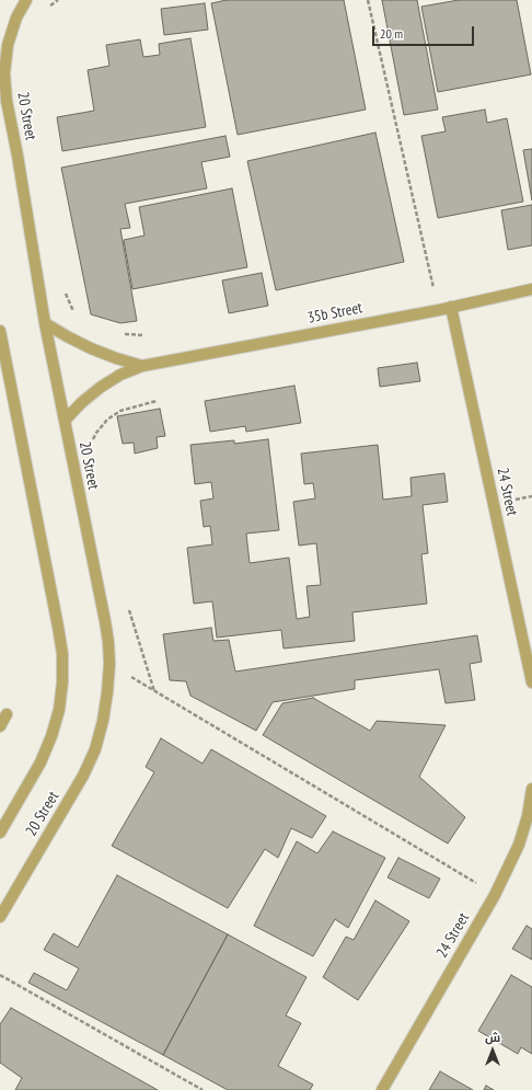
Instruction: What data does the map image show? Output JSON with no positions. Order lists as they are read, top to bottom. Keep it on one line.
{"streets":{"street":["20 Street","35b Street","24 Street"]},"crossings":[["20 Street","35b Street"],["35b Street","24 Street"]],"scale_bar":"20 m","north":"top"}
